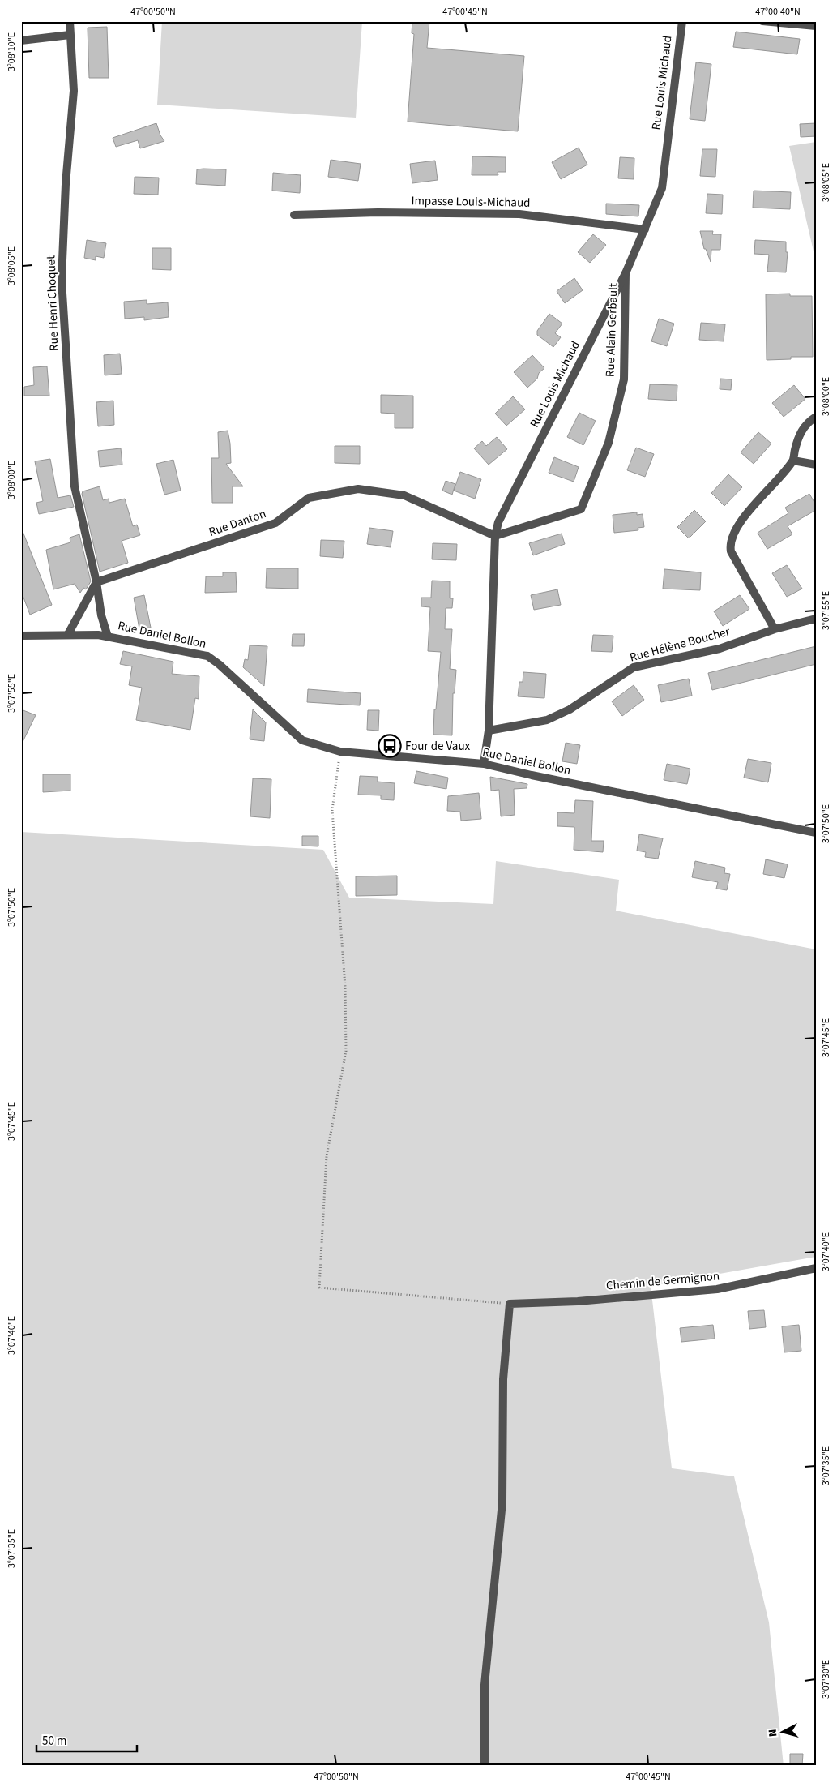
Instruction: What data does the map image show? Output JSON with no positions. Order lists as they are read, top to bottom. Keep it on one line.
{"streets":{"street":["Rue Louis Michaud","Impasse Louis-Michaud","Rue Henri Choquet","Rue Alain Gerbault","Rue Danton","Rue Daniel Bollon","Rue Hélène Boucher","Chemin de Germignon"]},"crossings":[["Rue Louis Michaud","Impasse Louis-Michaud"],["Rue Louis Michaud","Rue Alain Gerbault"],["Rue Louis Michaud","Rue Danton"],["Rue Louis Michaud","Rue Daniel Bollon"],["Rue Louis Michaud","Rue Hélène Boucher"],["Rue Henri Choquet","Rue Danton"],["Rue Henri Choquet","Rue Daniel Bollon"],["Rue Alain Gerbault","Rue Danton"]],"places":{"bus stop":["Four de Vaux"]},"scale_bar":"50 m","north":"left","coordinates":["47°00'50\"N","47°00'45\"N","47°00'40\"N","3°08'10\"E","3°08'05\"E","3°08'00\"E","3°07'55\"E","3°07'50\"E","3°07'45\"E","3°07'40\"E","3°07'35\"E","3°07'30\"E"]}
